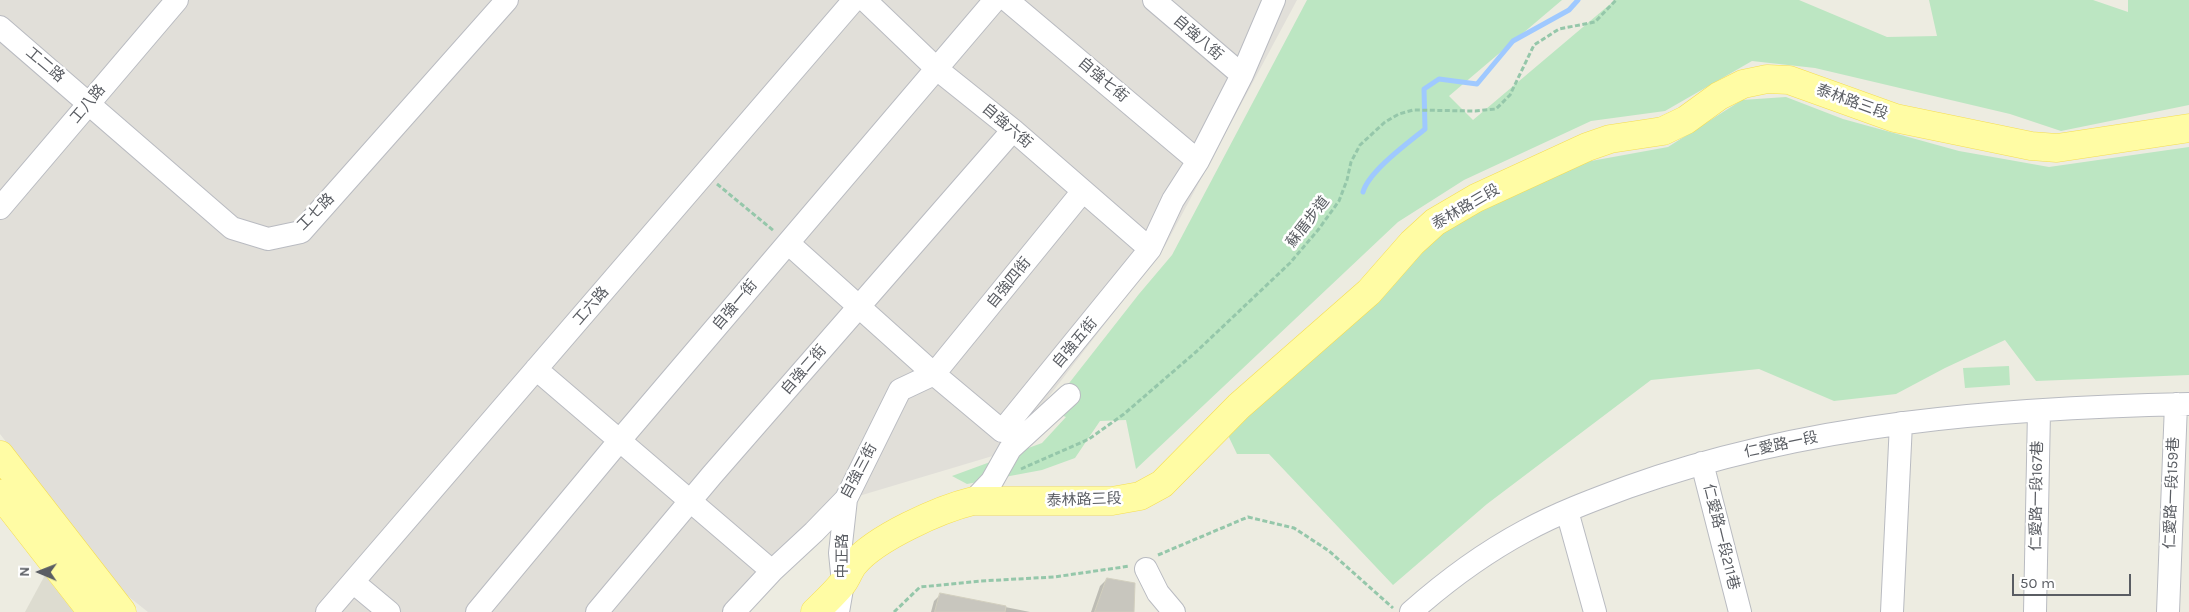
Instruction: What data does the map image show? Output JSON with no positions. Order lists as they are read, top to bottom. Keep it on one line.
{"streets":{"main road":["泰林路三段"],"street":["自強八街","工二路","自強七街","工八路","自強六街","工七路","自強四街","自強一街","工六路","自強五街","自強二街","仁愛路一段","自強三街","仁愛路一段159巷","仁愛路一段167巷","仁愛路一段211巷","中正路"],"path":["蘇厝步道"]},"crossings":[["自強八街","自強五街"],["工二路","工八路"],["工二路","工七路"],["自強七街","自強五街"],["泰林路三段","中正路"],["工八路","工七路"],["自強六街","自強四街"],["自強六街","自強一街"],["自強六街","自強五街"],["自強六街","自強二街"],["自強四街","自強五街"],["自強四街","自強三街"],["自強一街","自強五街"],["自強五街","自強二街"],["自強五街","自強三街"],["仁愛路一段","仁愛路一段159巷"],["仁愛路一段","仁愛路一段167巷"],["仁愛路一段","仁愛路一段211巷"],["自強三街","中正路"]],"scale_bar":"50 m","north":"left"}
